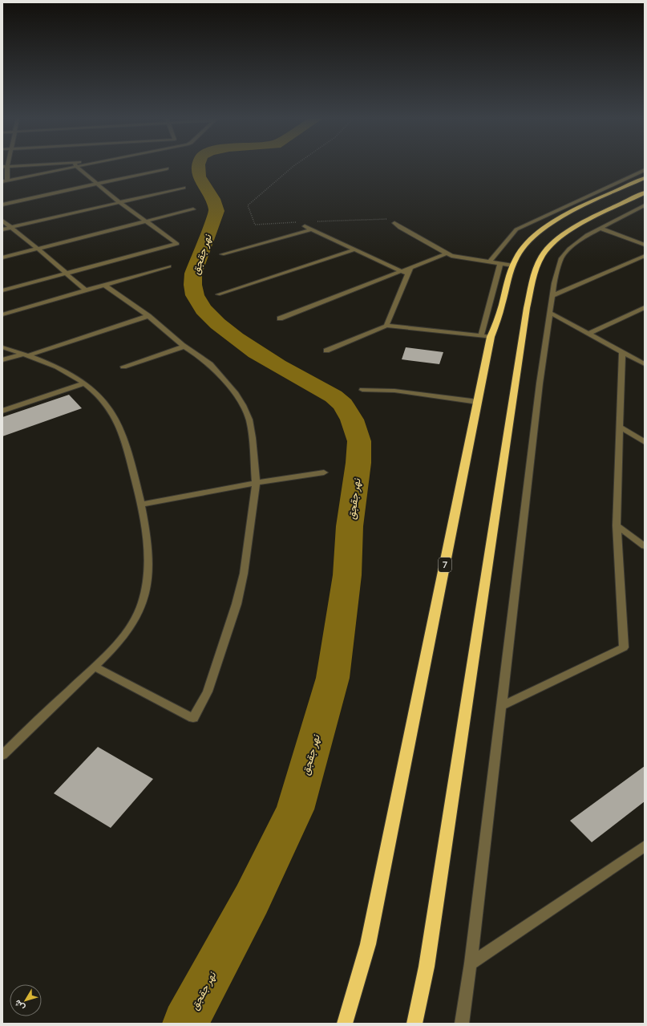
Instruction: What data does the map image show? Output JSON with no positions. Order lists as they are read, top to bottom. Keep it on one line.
{"streets":{"highway":["7"]},"water":["نهر جقجق"],"north":"bottom left"}
